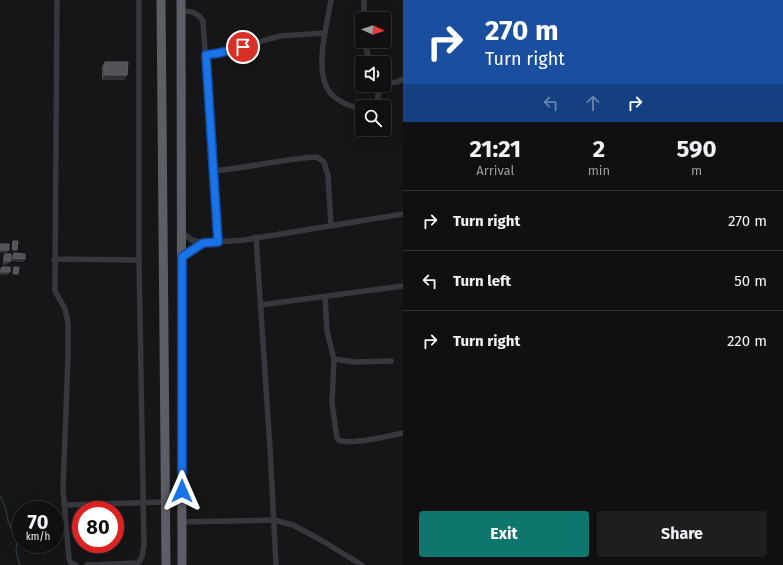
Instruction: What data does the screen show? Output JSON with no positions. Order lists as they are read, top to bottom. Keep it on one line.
{"north":"right","page":{"turn":["270 m","Turn right"],"eta":["21:21","Arrival","2","min","590","m"],"list":[{"name":"Turn right","value":"270 m"},{"name":"Turn left","value":"50 m"},{"name":"Turn right","value":"220 m"}],"speed":"70 km/h","limit":"80","buttons":["Exit","Share"]}}
